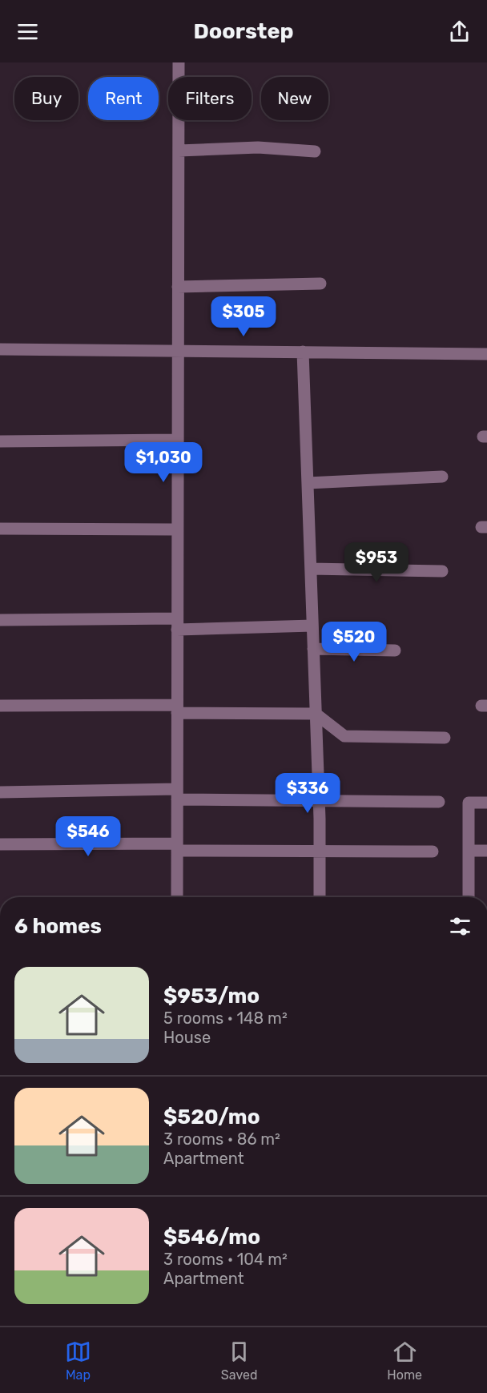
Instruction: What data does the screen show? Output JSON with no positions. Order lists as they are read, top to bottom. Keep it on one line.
{"page":{"header":"Doorstep","chip":["Buy","Rent","Filters","New"],"price":["$305","$1,030","$953","$520","$336","$546"],"heading":"6 homes","list":[{"name":"$953/mo","note":"5 rooms · 148 m² · House"},{"name":"$520/mo","note":"3 rooms · 86 m² · Apartment"},{"name":"$546/mo","note":"3 rooms · 104 m² · Apartment"}],"tabs":["Map","Saved","Home"]}}
